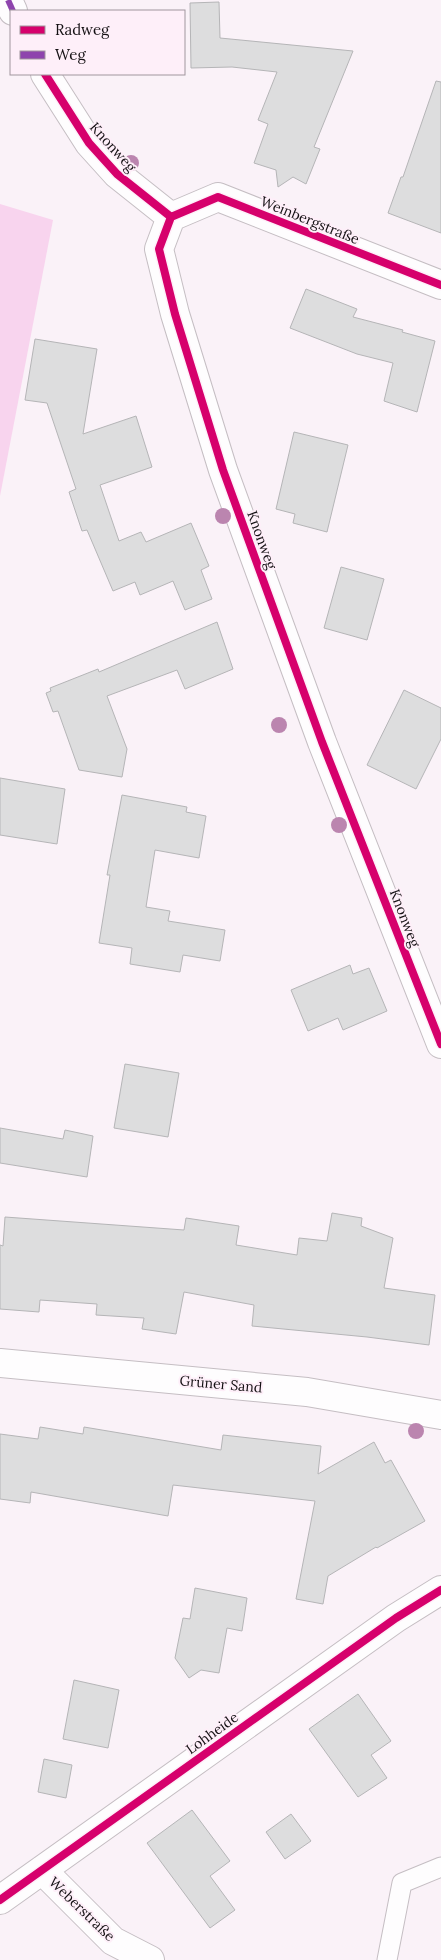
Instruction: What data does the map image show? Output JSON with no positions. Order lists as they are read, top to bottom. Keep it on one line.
{"streets":{"street":["Knonweg","Weinbergstraße","Grüner Sand","Lohheide","Weberstraße"]},"crossings":[["Knonweg","Weinbergstraße"],["Lohheide","Weberstraße"]],"legend":["Radweg","Weg"]}
